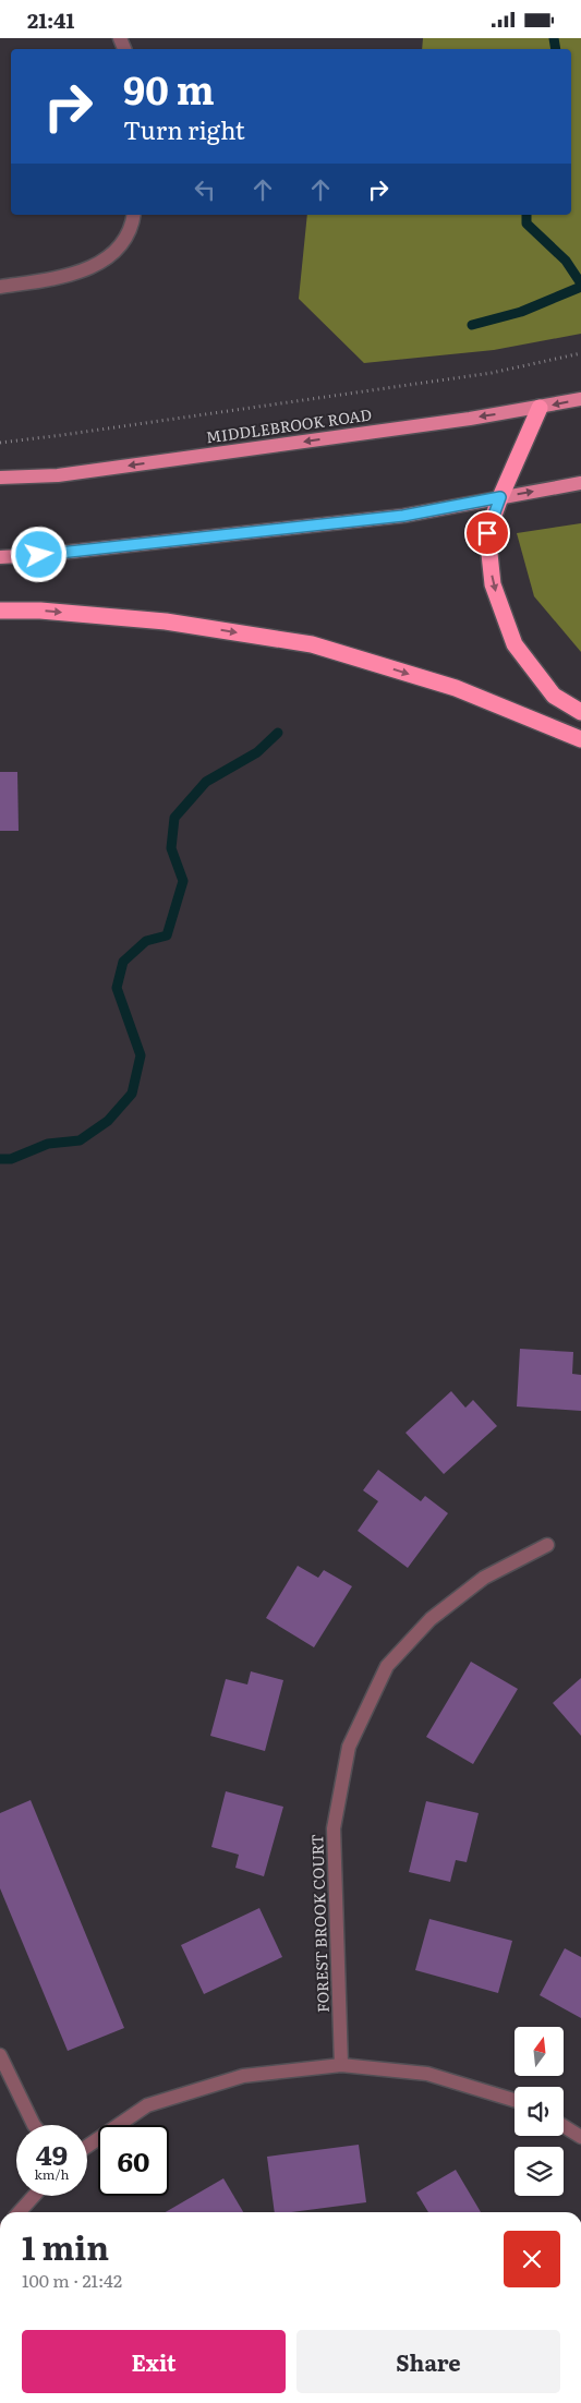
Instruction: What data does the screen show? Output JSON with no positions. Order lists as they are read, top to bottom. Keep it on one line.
{"streets":{"main road":["MIDDLEBROOK ROAD"],"street":["FOREST BROOK COURT"]},"north":"top","page":{"status":"21:41","turn":["90 m","Turn right"],"speed":"49 km/h","limit":"60","heading":["1 min","100 m · 21:42"],"buttons":["Exit","Share"]}}
